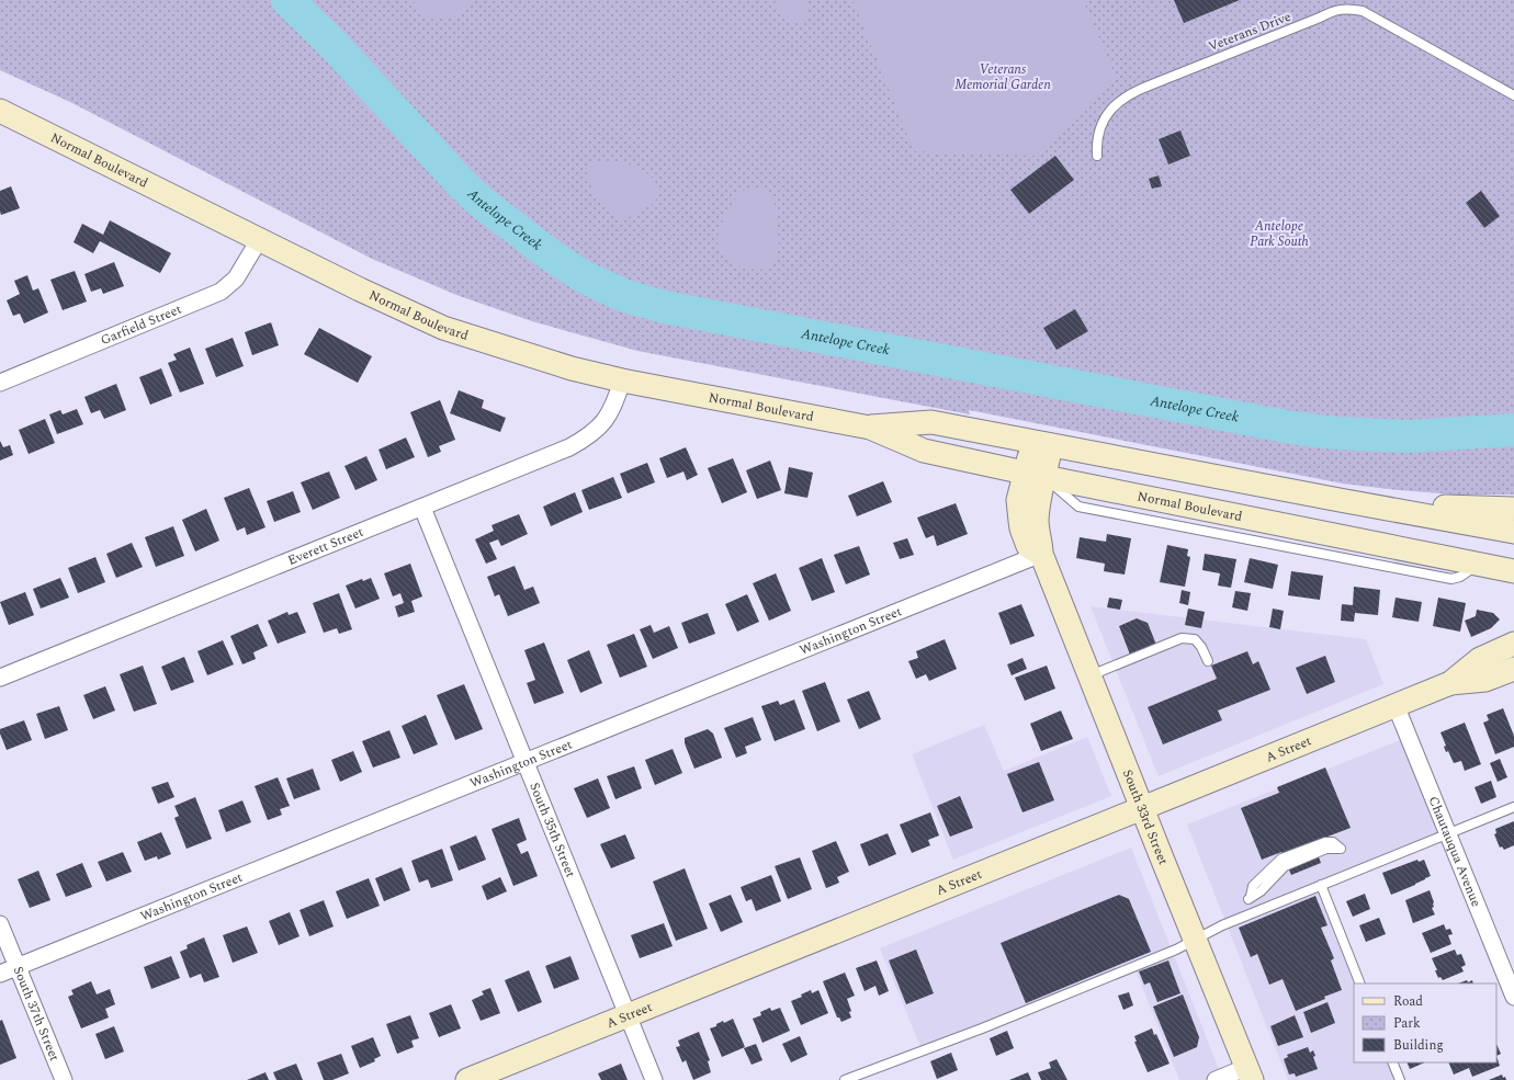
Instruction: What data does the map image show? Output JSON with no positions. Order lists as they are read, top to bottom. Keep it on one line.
{"streets":{"main road":["Normal Boulevard","A Street","South 33rd Street"],"street":["Garfield Street","Everett Street","Washington Street","South 35th Street","Chautauqua Avenue","South 37th Street"],"lane":["Veterans Drive"]},"crossings":[["Normal Boulevard","Garfield Street"],["Normal Boulevard","Everett Street"],["Normal Boulevard","South 33rd Street"],["Everett Street","South 35th Street"],["Washington Street","South 33rd Street"],["Washington Street","South 35th Street"],["Washington Street","South 37th Street"],["A Street","South 33rd Street"],["A Street","South 35th Street"],["A Street","Chautauqua Avenue"]],"water":["Antelope Creek"],"parks":["Veterans Memorial Garden","Antelope Park South"],"legend":["Road","Park","Building"]}
